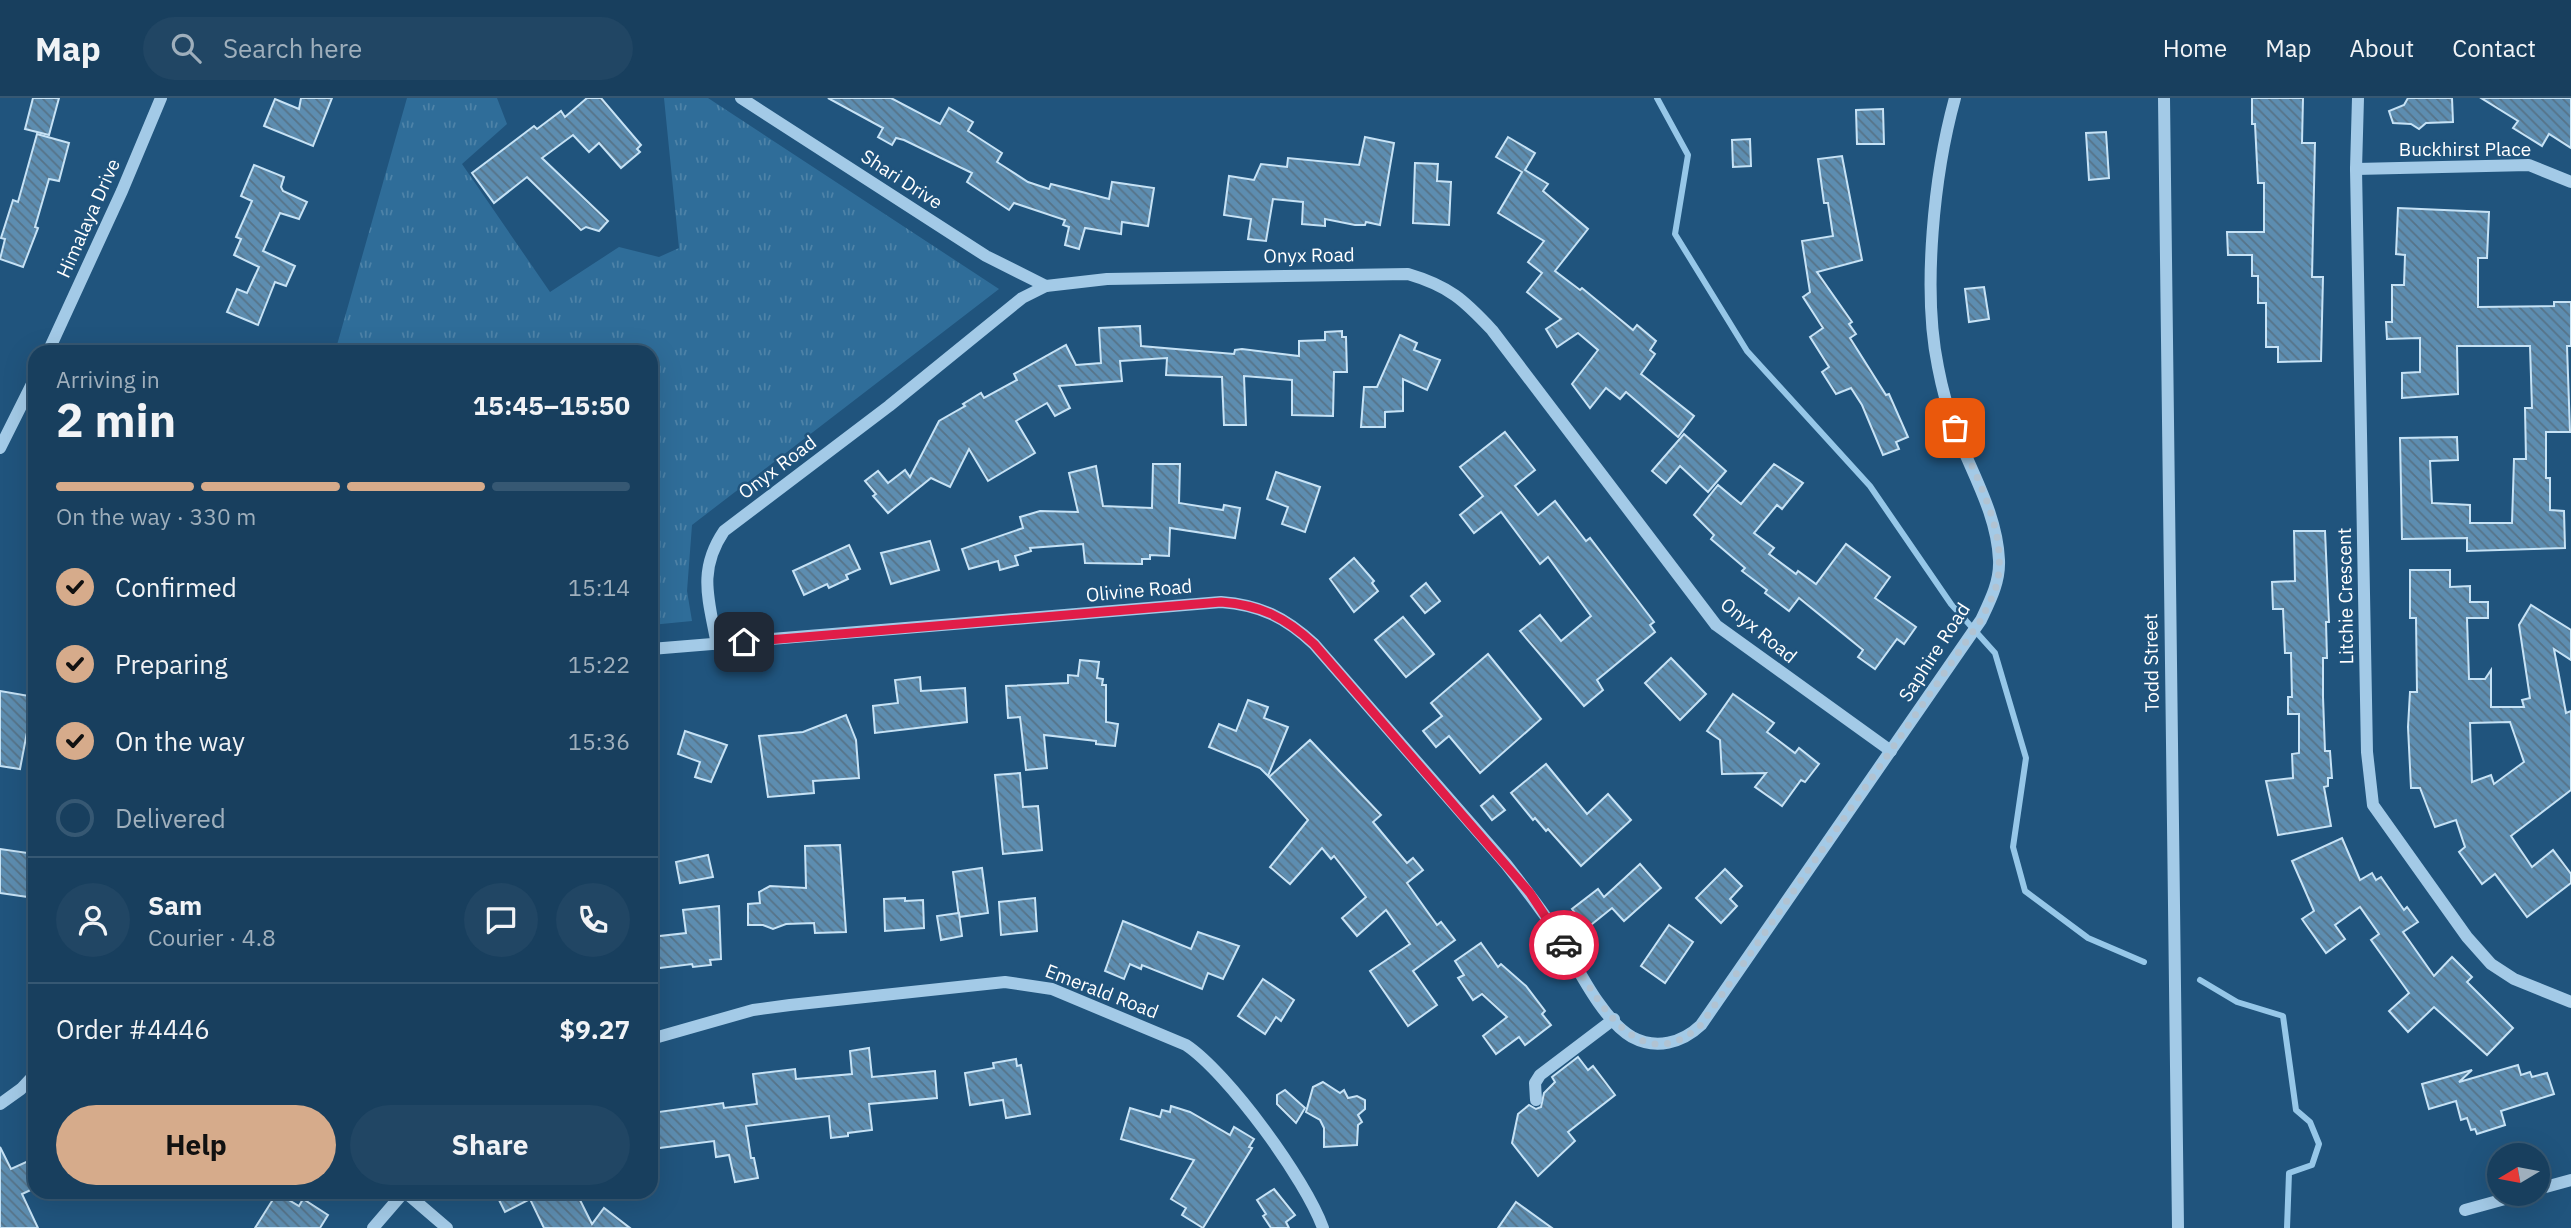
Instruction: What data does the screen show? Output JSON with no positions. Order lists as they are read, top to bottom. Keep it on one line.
{"streets":{"street":["Buckhirst Place","Shari Drive","Himalaya Drive","Onyx Road","Olivine Road","Litchie Crescent","Saphire Road","Todd Street","Emerald Road"]},"crossings":[["Buckhirst Place","Litchie Crescent"],["Shari Drive","Onyx Road"],["Onyx Road","Olivine Road"],["Onyx Road","Saphire Road"],["Olivine Road","Saphire Road"]],"north":"left","page":{"header":"Map","search":"Search here","nav":["Home","Map","About","Contact"],"heading":["2 min","Arriving in","15:45–15:50"],"panel":["Sam","Courier · 4.8","Order #4446","$9.27"],"bar":"On the way · 330 m","list":[["Confirmed","15:14"],["Preparing","15:22"],["On the way","15:36"],"Delivered"],"buttons":["Help","Share"]}}
